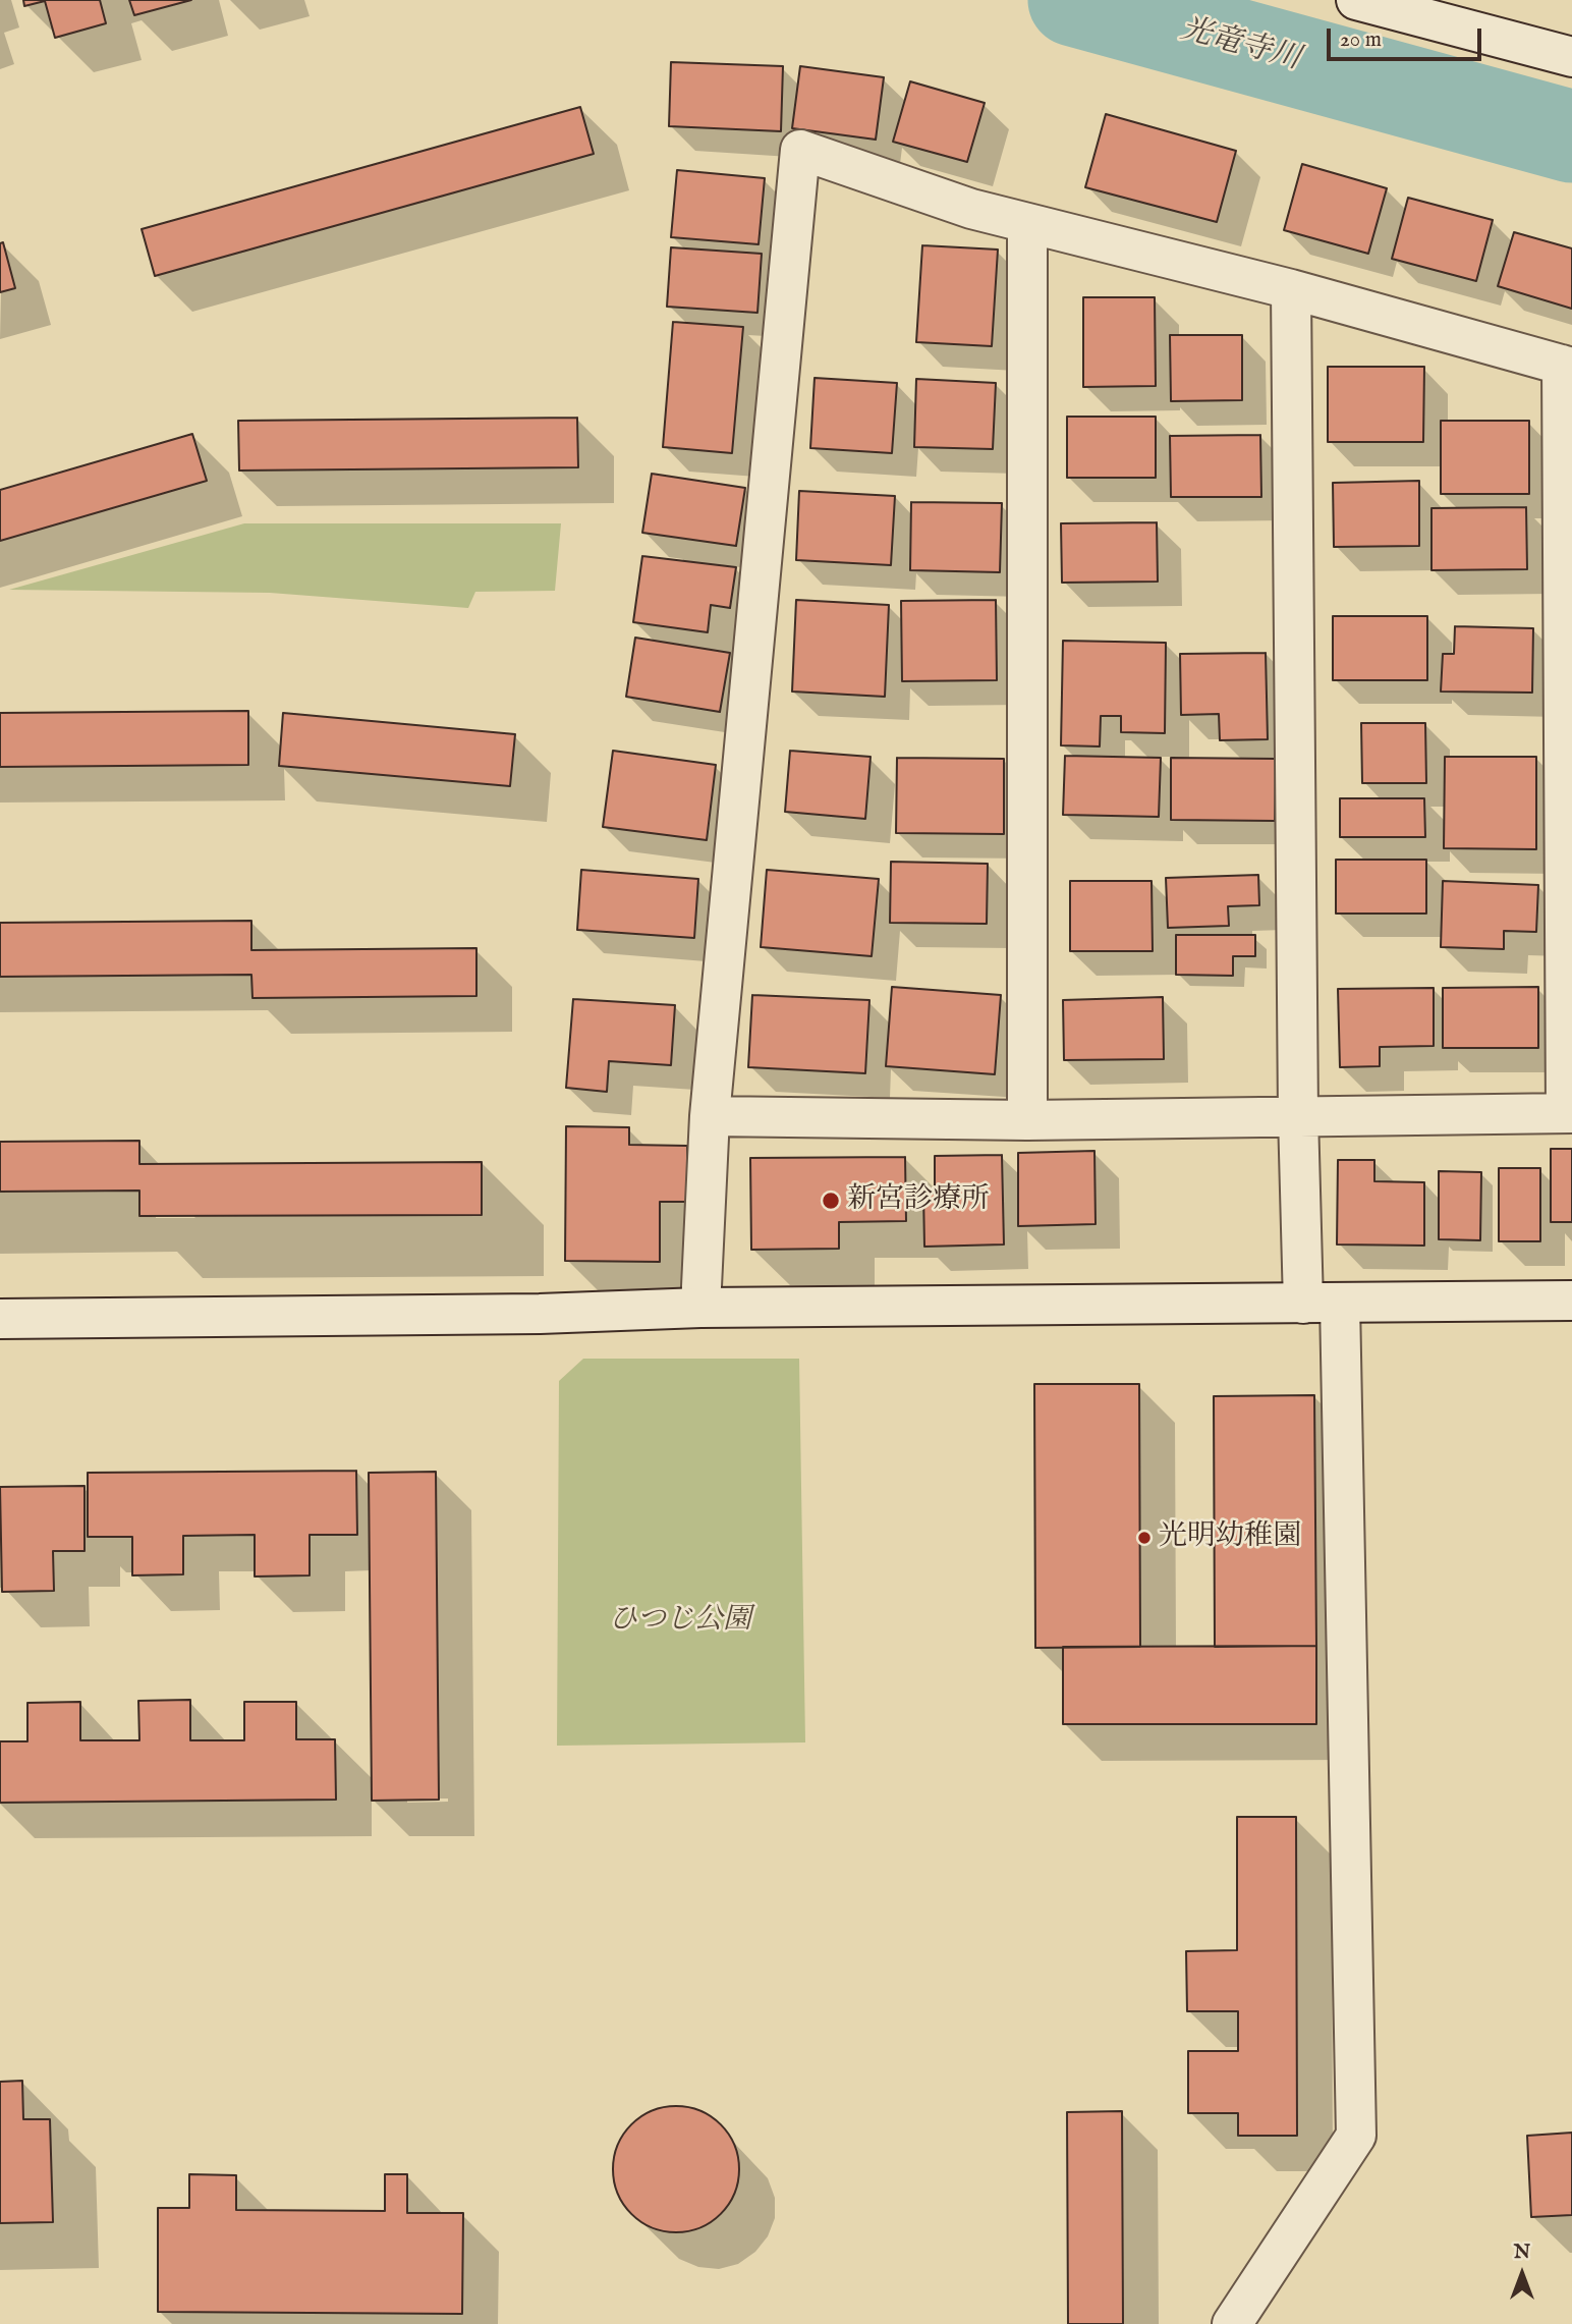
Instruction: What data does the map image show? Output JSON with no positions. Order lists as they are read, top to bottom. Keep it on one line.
{"water":["光竜寺川"],"parks":["ひつじ公園"],"places":["新宮診療所","光明幼稚園"],"scale_bar":"20 m","north":"top"}
